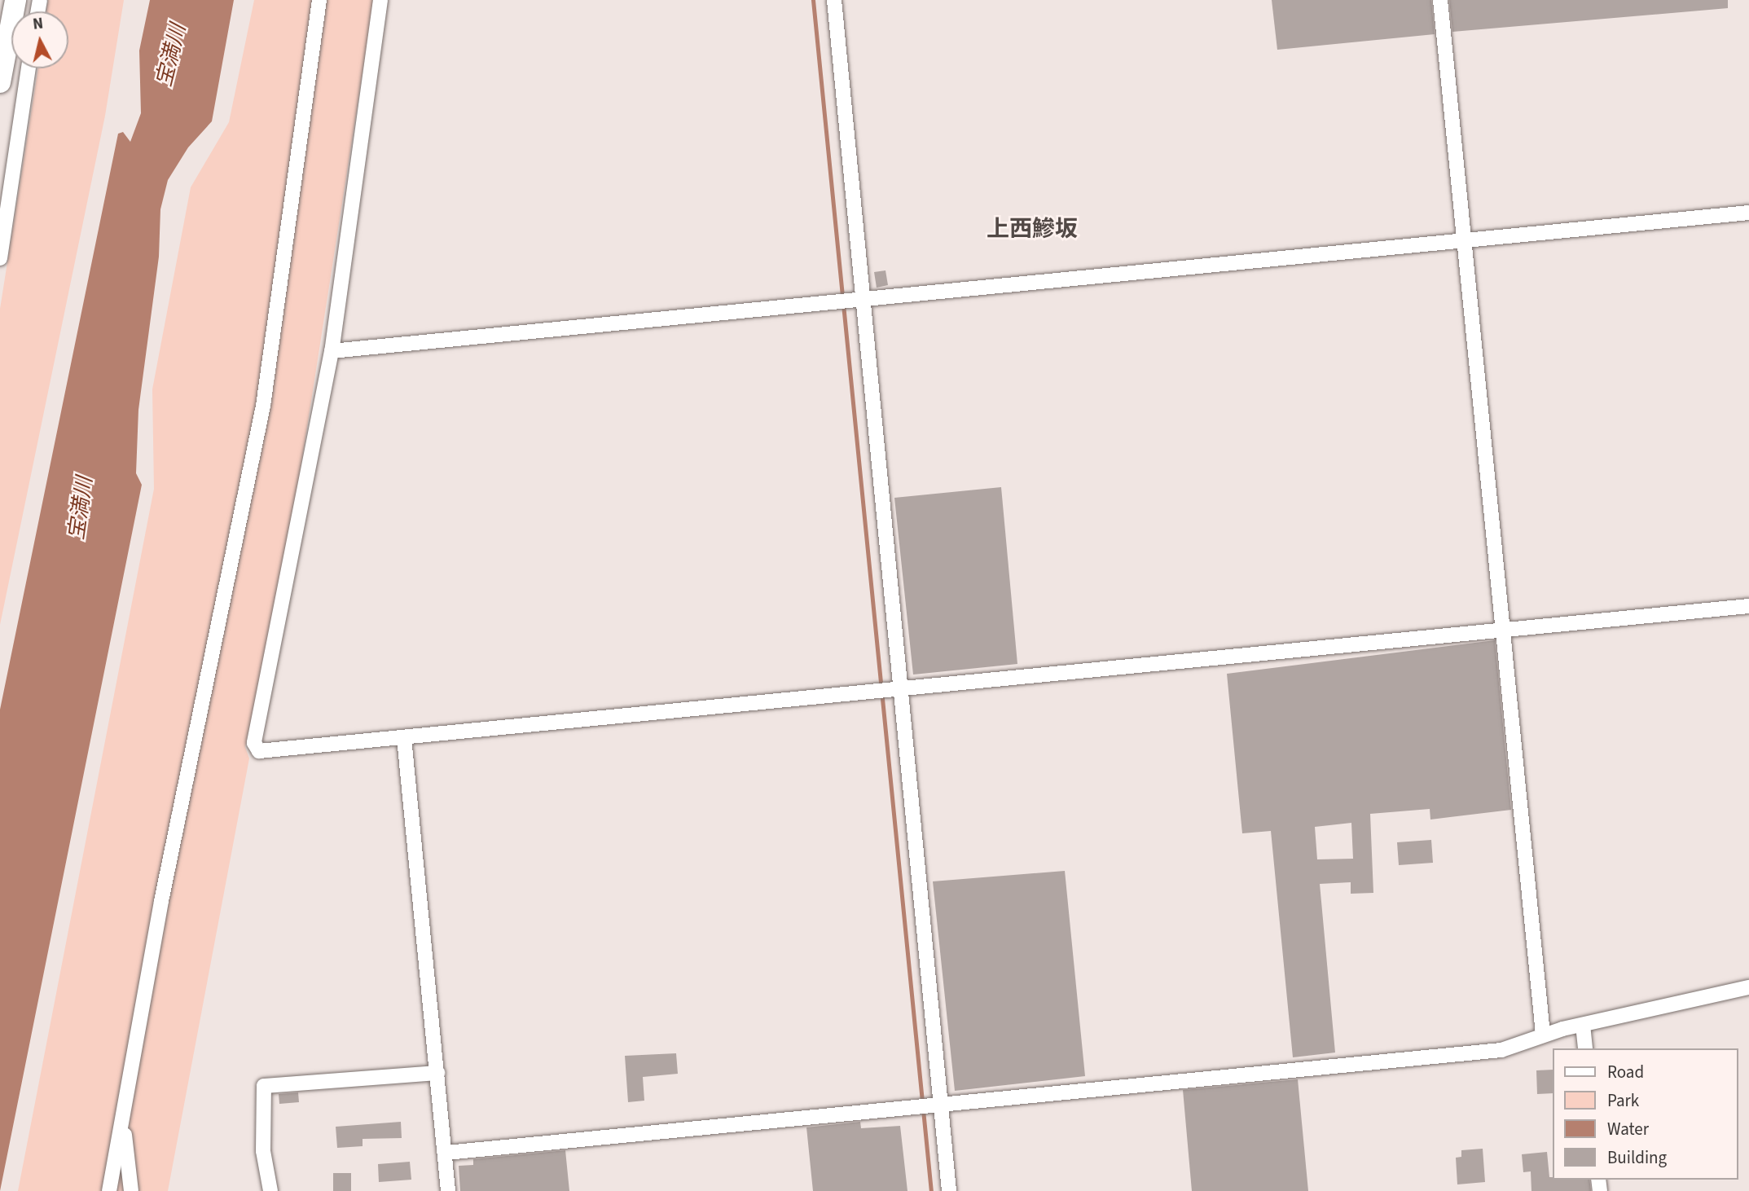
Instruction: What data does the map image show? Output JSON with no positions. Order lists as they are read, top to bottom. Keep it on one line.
{"districts":["上西鰺坂"],"water":["宝満川"],"legend":["Road","Park","Water","Building"],"north":"top"}
